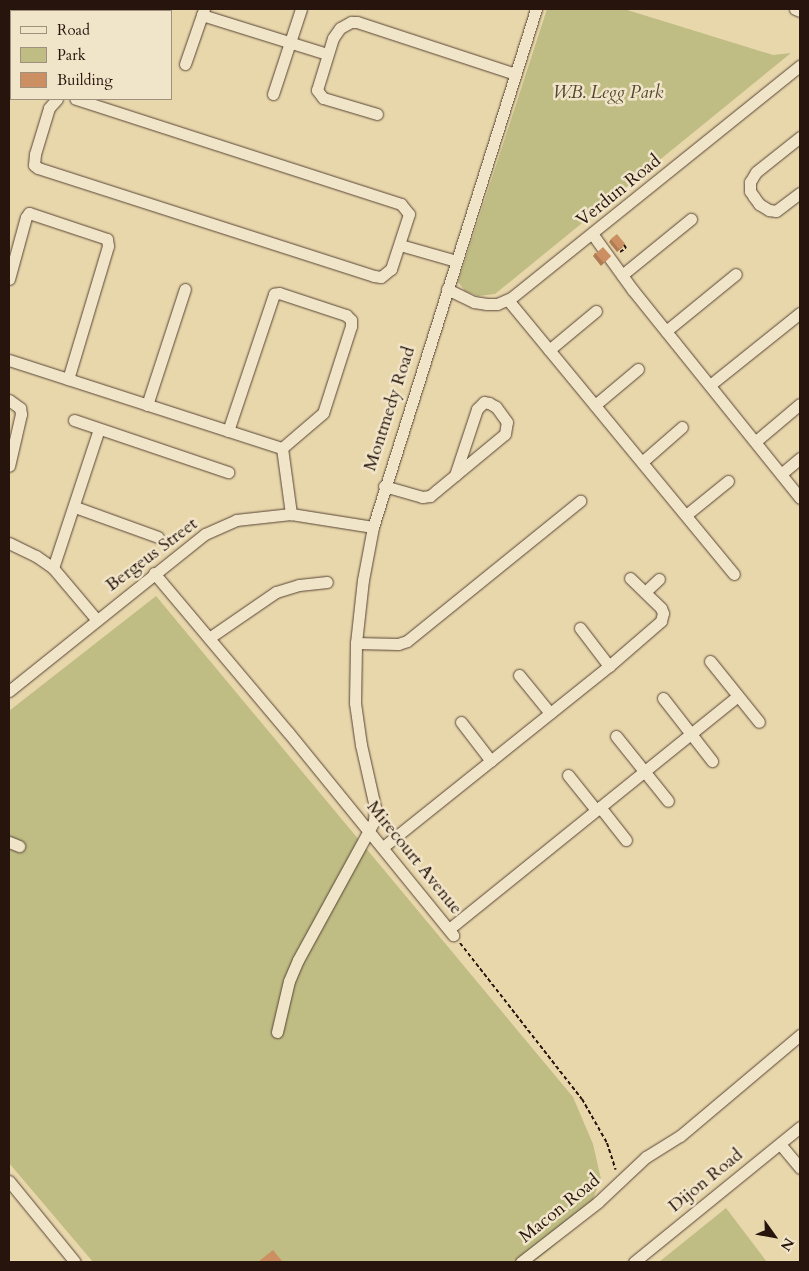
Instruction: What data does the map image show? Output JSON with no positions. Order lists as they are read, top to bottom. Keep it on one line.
{"streets":{"street":["Verdun Road","Montmedy Road","Bergeus Street","Mirecourt Avenue","Dijon Road","Macon Road"]},"crossings":[["Verdun Road","Montmedy Road"],["Montmedy Road","Bergeus Street"],["Montmedy Road","Mirecourt Avenue"],["Bergeus Street","Mirecourt Avenue"],["Mirecourt Avenue","Macon Road"]],"parks":["W.B. Legg Park"],"legend":["Road","Park","Building"],"north":"bottom right"}
